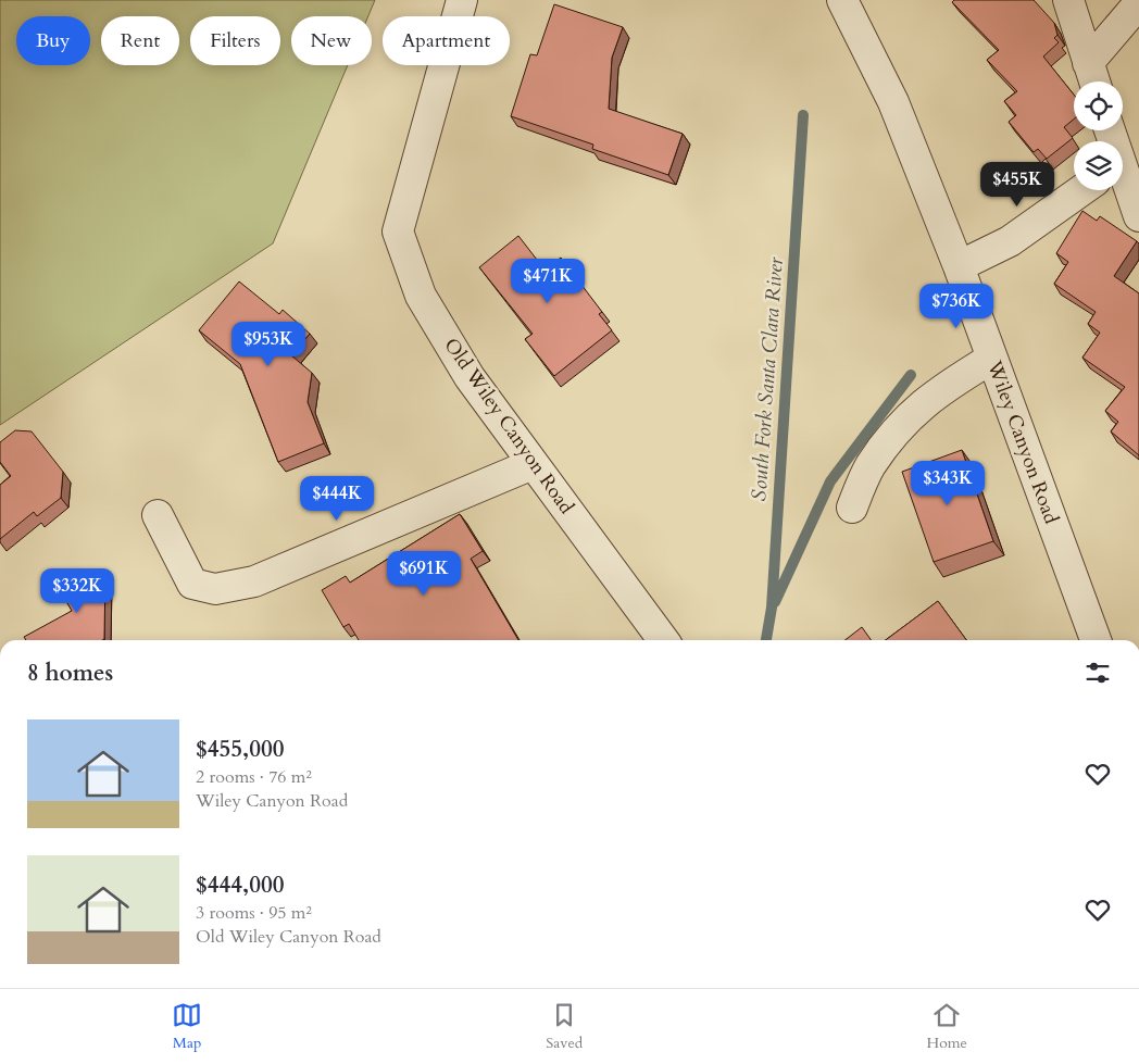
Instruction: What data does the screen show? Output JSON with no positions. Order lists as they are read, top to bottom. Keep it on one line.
{"streets":{"street":["Old Wiley Canyon Road","Wiley Canyon Road"]},"water":["South Fork Santa Clara River"],"page":{"chip":["Buy","Rent","Filters","New","Apartment"],"price":["$455K","$471K","$736K","$953K","$343K","$444K","$691K","$332K"],"heading":"8 homes","list":[{"name":"$455,000","note":"2 rooms · 76 m² · Wiley Canyon Road"},{"name":"$444,000","note":"3 rooms · 95 m² · Old Wiley Canyon Road"}],"tabs":["Map","Saved","Home"]}}
